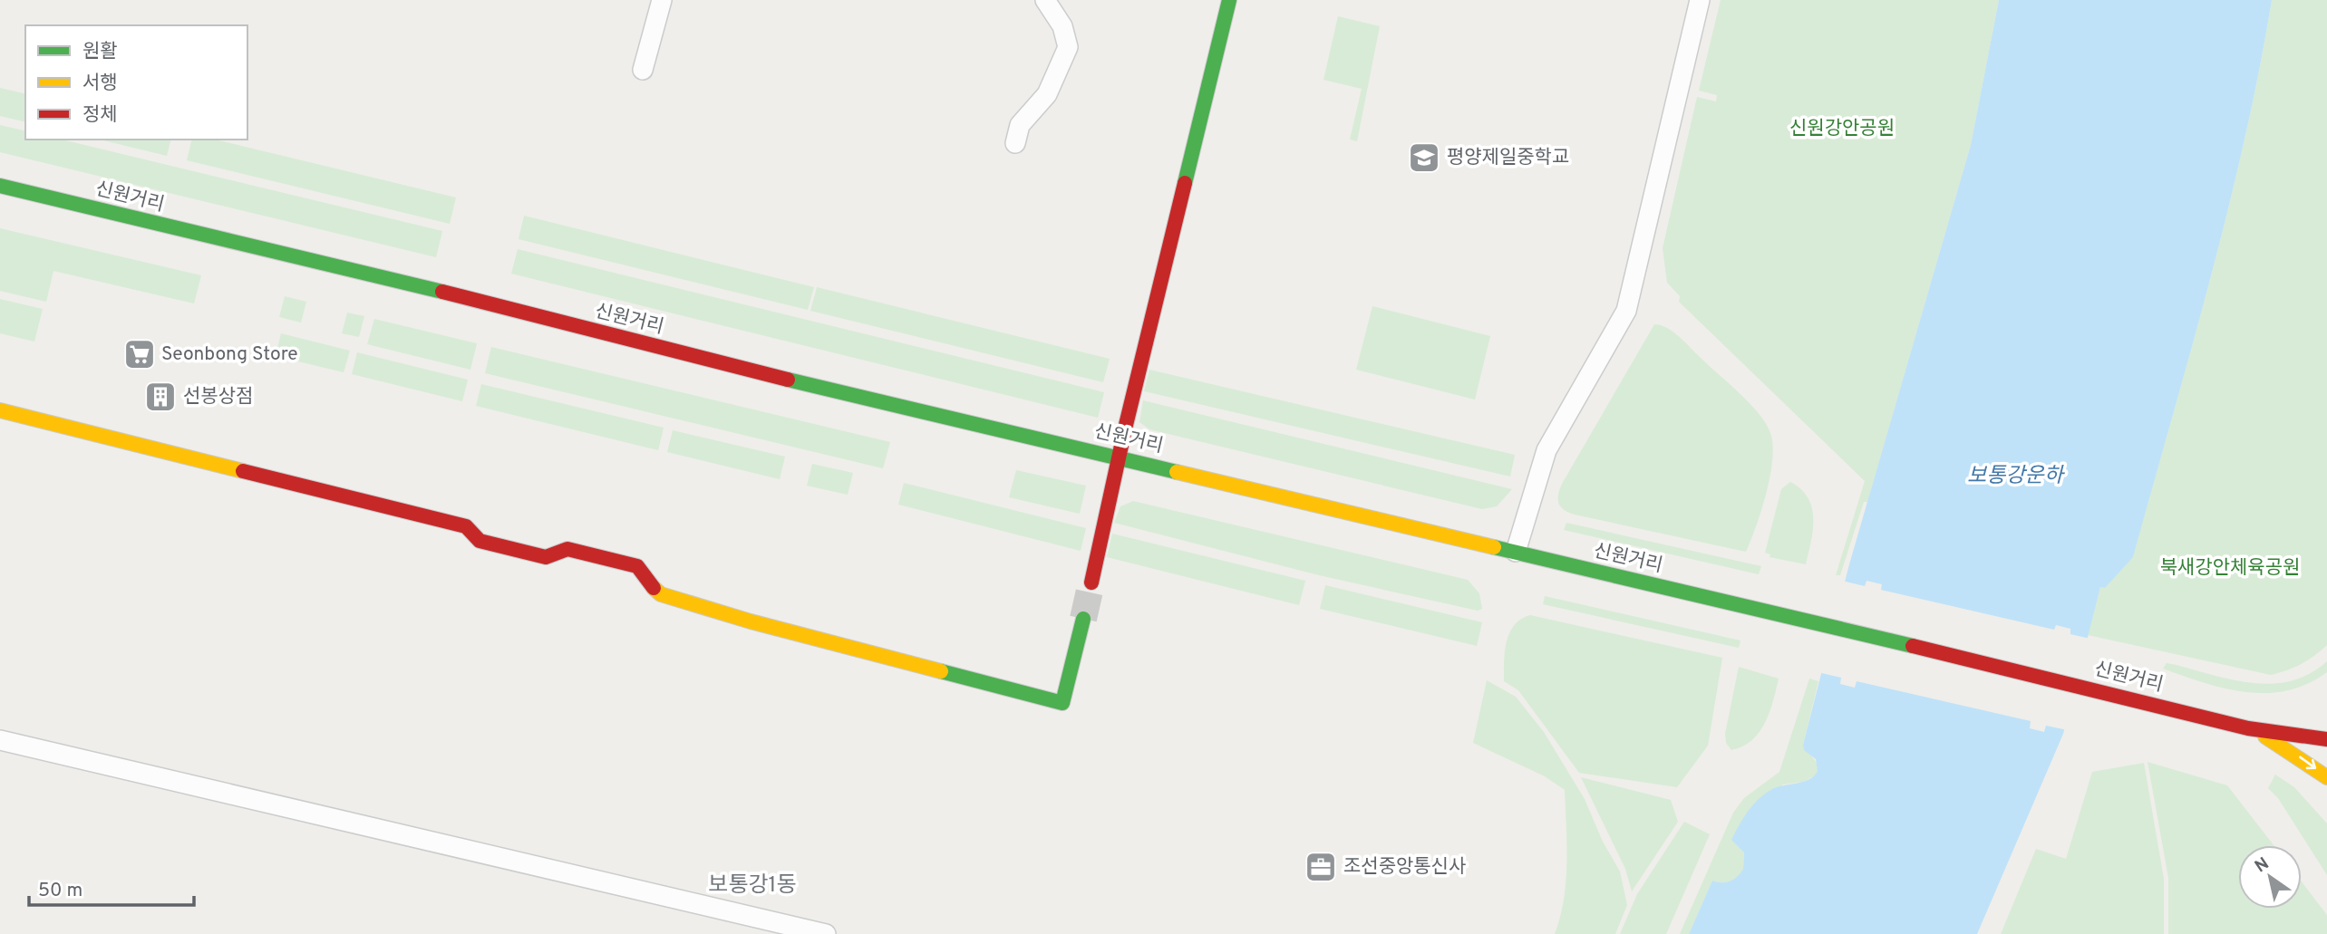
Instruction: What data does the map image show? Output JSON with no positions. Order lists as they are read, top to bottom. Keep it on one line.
{"streets":{"main road":["신원거리"]},"districts":["보통강1동"],"water":["보통강운하"],"parks":["신원강안공원","북새강안체육공원"],"places":{"school or university":["평양제일중학교"],"supermarket":["Seonbong Store"],"building":["선봉상점"],"office":["조선중앙통신사"]},"legend":["원활","서행","정체"],"scale_bar":"50 m","north":"top left"}
